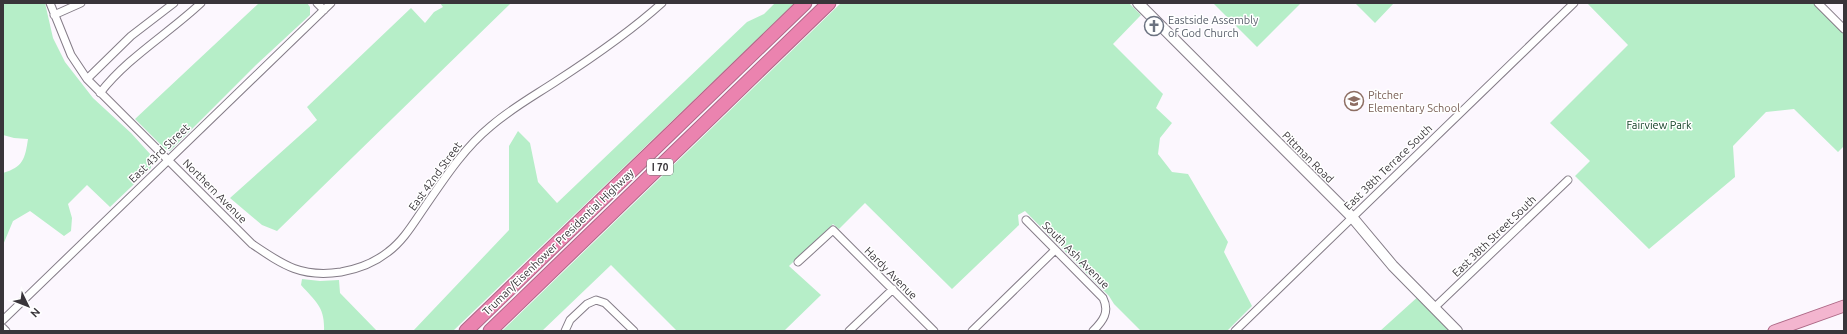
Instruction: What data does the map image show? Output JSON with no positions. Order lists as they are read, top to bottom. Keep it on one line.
{"streets":{"highway":["I 70","Truman/Eisenhower Presidential Highway"],"street":["East 43rd Street","Pittman Road","East 38th Terrace South","East 42nd Street","Northern Avenue","East 38th Street South","South Ash Avenue","Hardy Avenue"]},"crossings":[["East 43rd Street","Northern Avenue"],["Pittman Road","East 38th Terrace South"],["Pittman Road","East 38th Street South"],["East 42nd Street","Northern Avenue"]],"parks":["Fairview Park"],"places":{"church":["Eastside Assembly of God Church"],"school or university":["Pitcher Elementary School"]},"north":"bottom right"}
